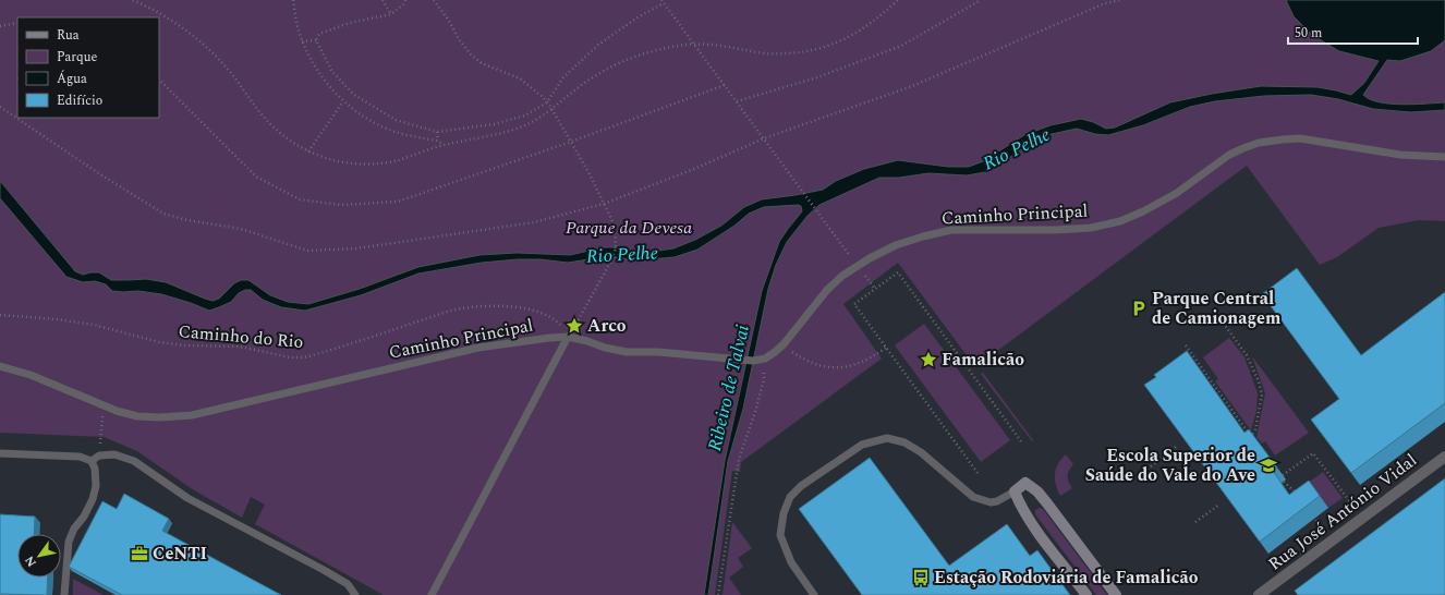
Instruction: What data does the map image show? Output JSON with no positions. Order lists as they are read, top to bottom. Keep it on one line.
{"streets":{"street":["Rua José António Vidal"],"lane":["Caminho Principal"],"path":["Caminho do Rio"]},"crossings":[["Caminho Principal","Caminho do Rio"]],"water":["Rio Pelhe","Ribeiro de Talvai"],"parks":["Parque da Devesa"],"places":{"parking":["Parque Central de Camionagem"],"place":["Arco","Famalicão"],"school or university":["Escola Superior de Saúde do Vale do Ave"],"office":["CeNTI"],"bus stop":["Estação Rodoviária de Famalicão"]},"legend":["Rua","Parque","Água","Edifício"],"scale_bar":"50 m","north":"bottom left"}
